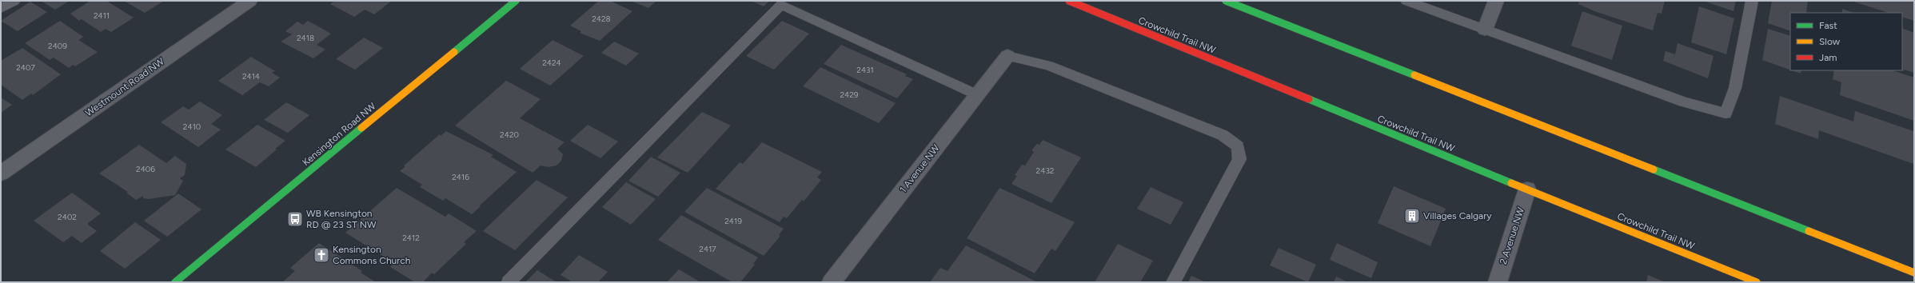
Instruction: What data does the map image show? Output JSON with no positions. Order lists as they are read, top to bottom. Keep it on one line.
{"streets":{"main road":["Crowchild Trail NW","Kensington Road NW"],"street":["Westmount Road NW","1 Avenue NW","2 Avenue NW"]},"crossings":[["Crowchild Trail NW","2 Avenue NW"]],"places":{"building":["Villages Calgary"],"bus stop":["WB Kensington RD @ 23 ST NW"],"church":["Kensington Commons Church"]},"house_numbers":["2411","2428","2418","2409","2424","2407","2431","2414","2429","2410","2420","2406","2432","2416","2402","2419","2412","2417"],"legend":["Fast","Slow","Jam"]}
